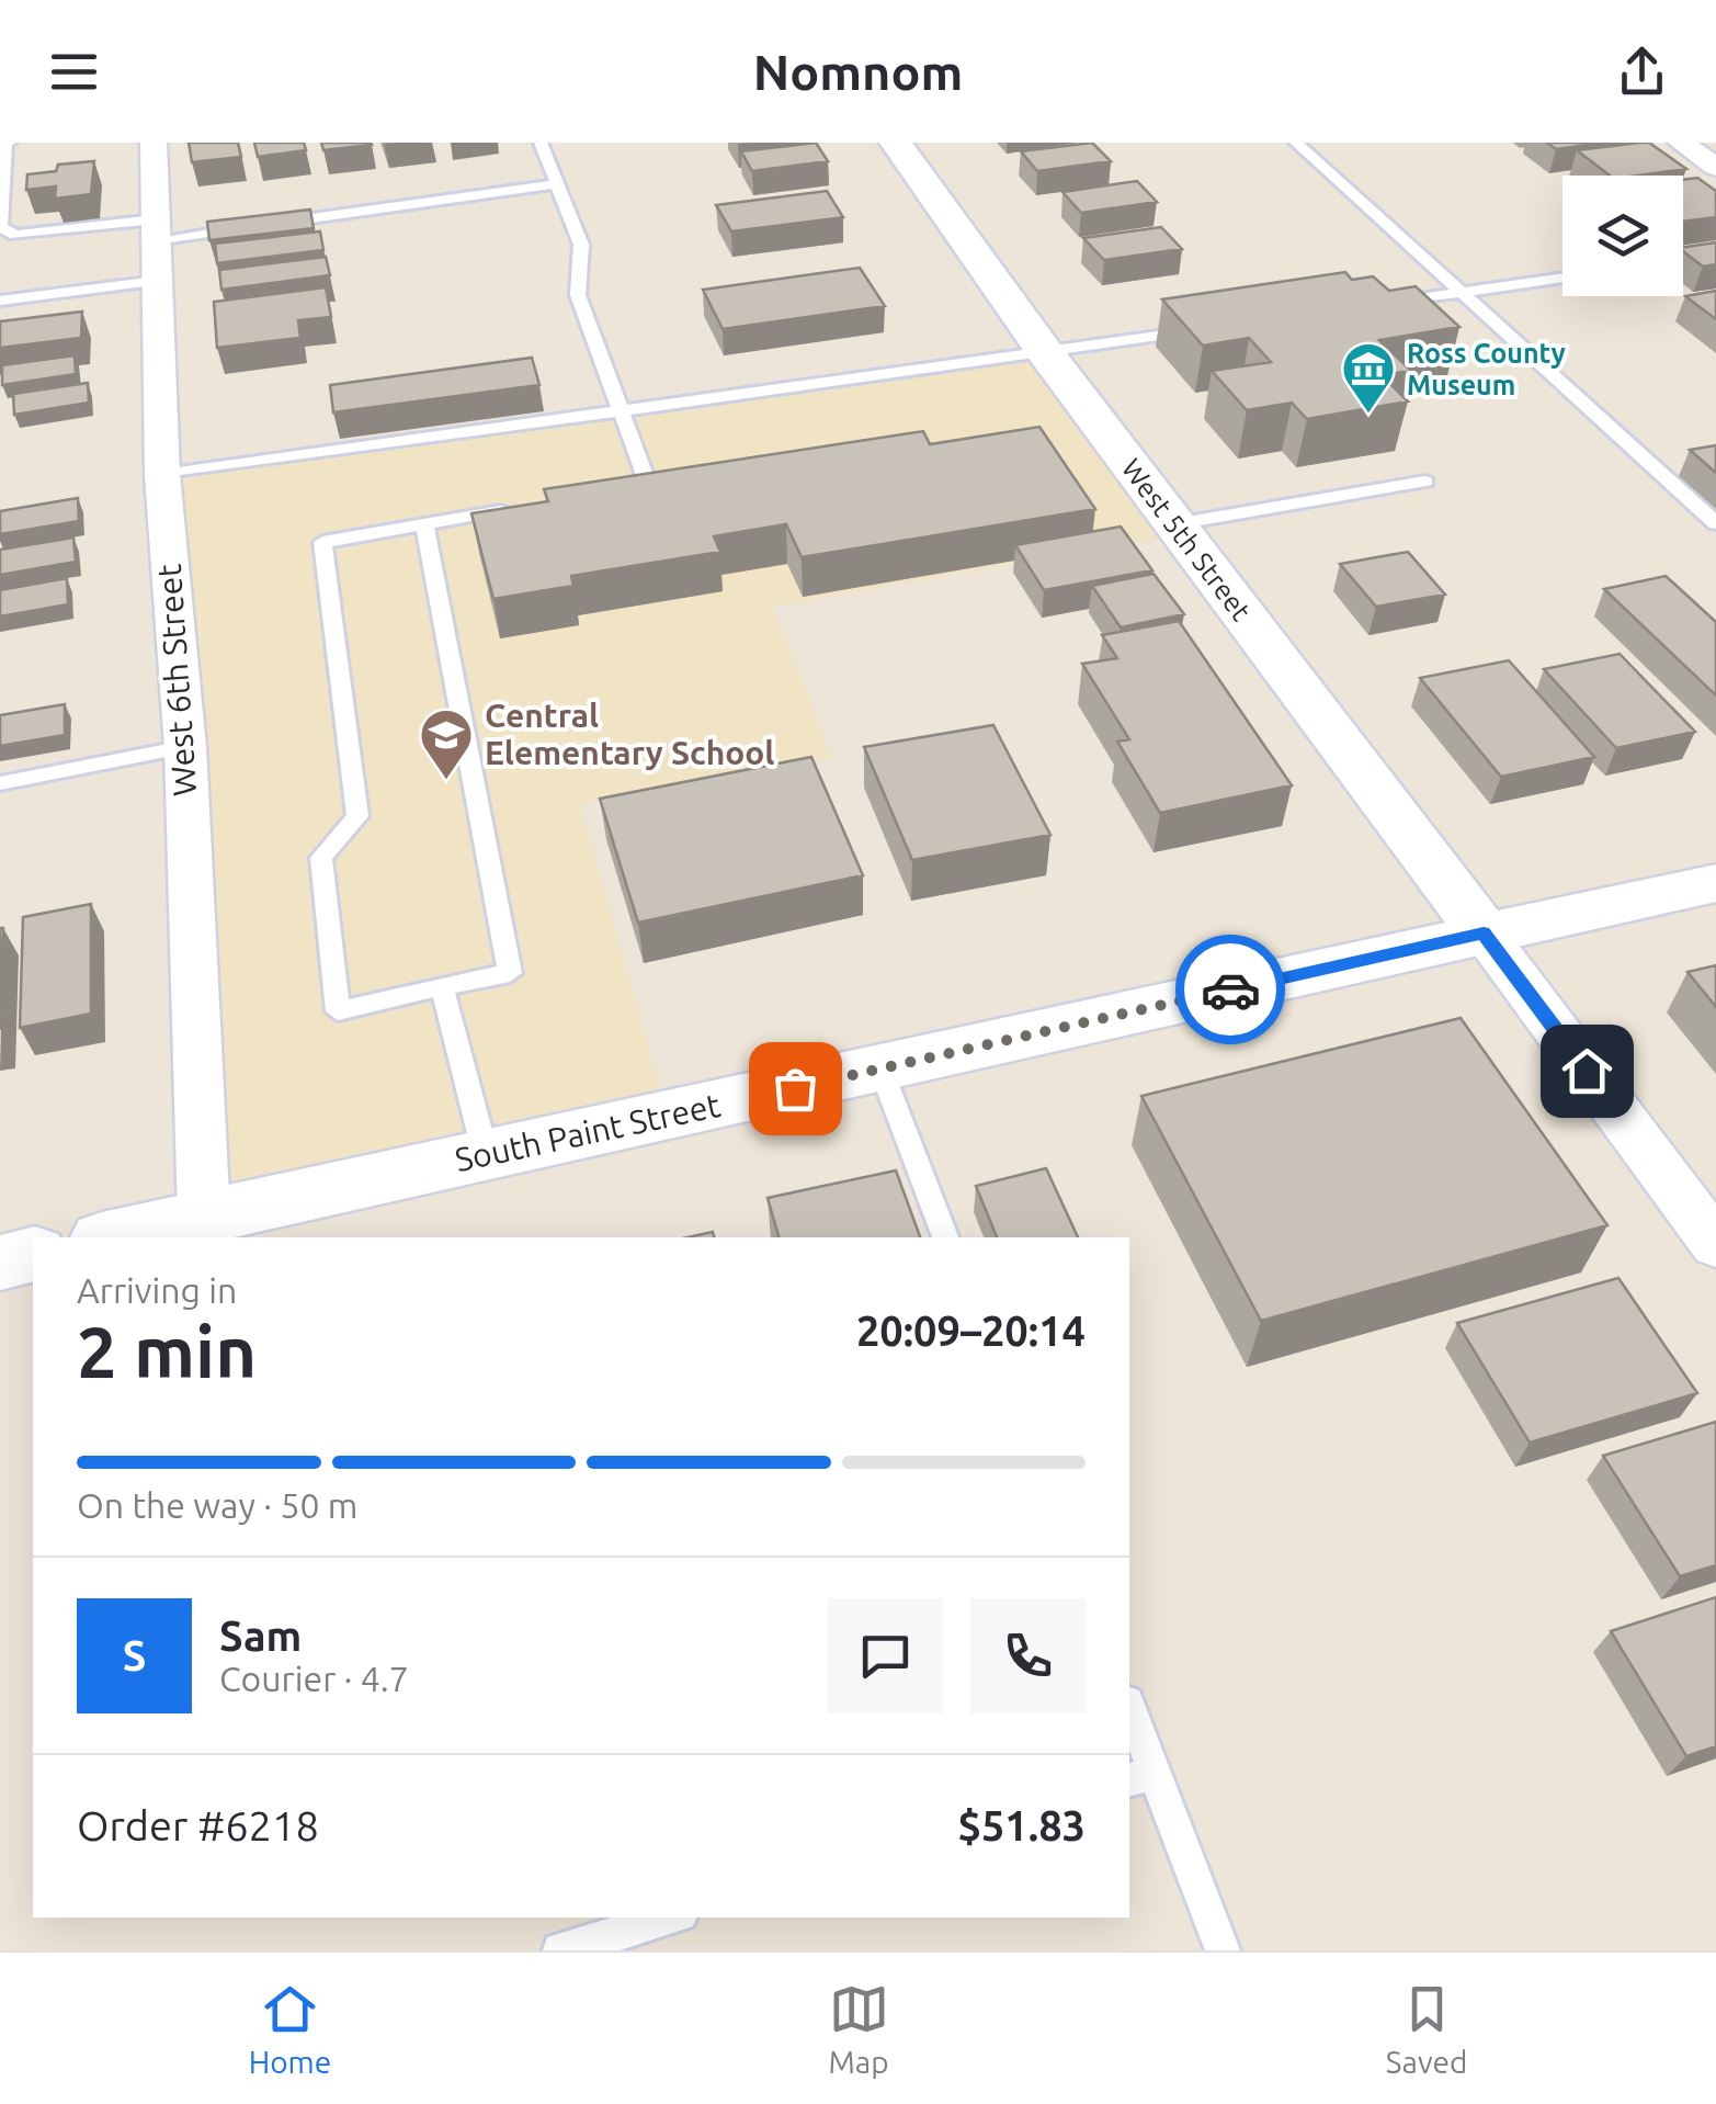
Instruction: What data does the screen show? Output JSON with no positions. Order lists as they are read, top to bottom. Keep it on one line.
{"streets":{"street":["West 5th Street","West 6th Street","South Paint Street"]},"crossings":[["West 5th Street","South Paint Street"],["West 6th Street","South Paint Street"]],"places":{"museum":["Ross County Museum"],"school or university":["Central Elementary School"]},"page":{"header":"Nomnom","heading":["2 min","Arriving in","20:09–20:14"],"panel":["Sam","Courier · 4.7","Order #6218","$51.83"],"bar":"On the way · 50 m","round":"S","tabs":["Home","Map","Saved"]}}
